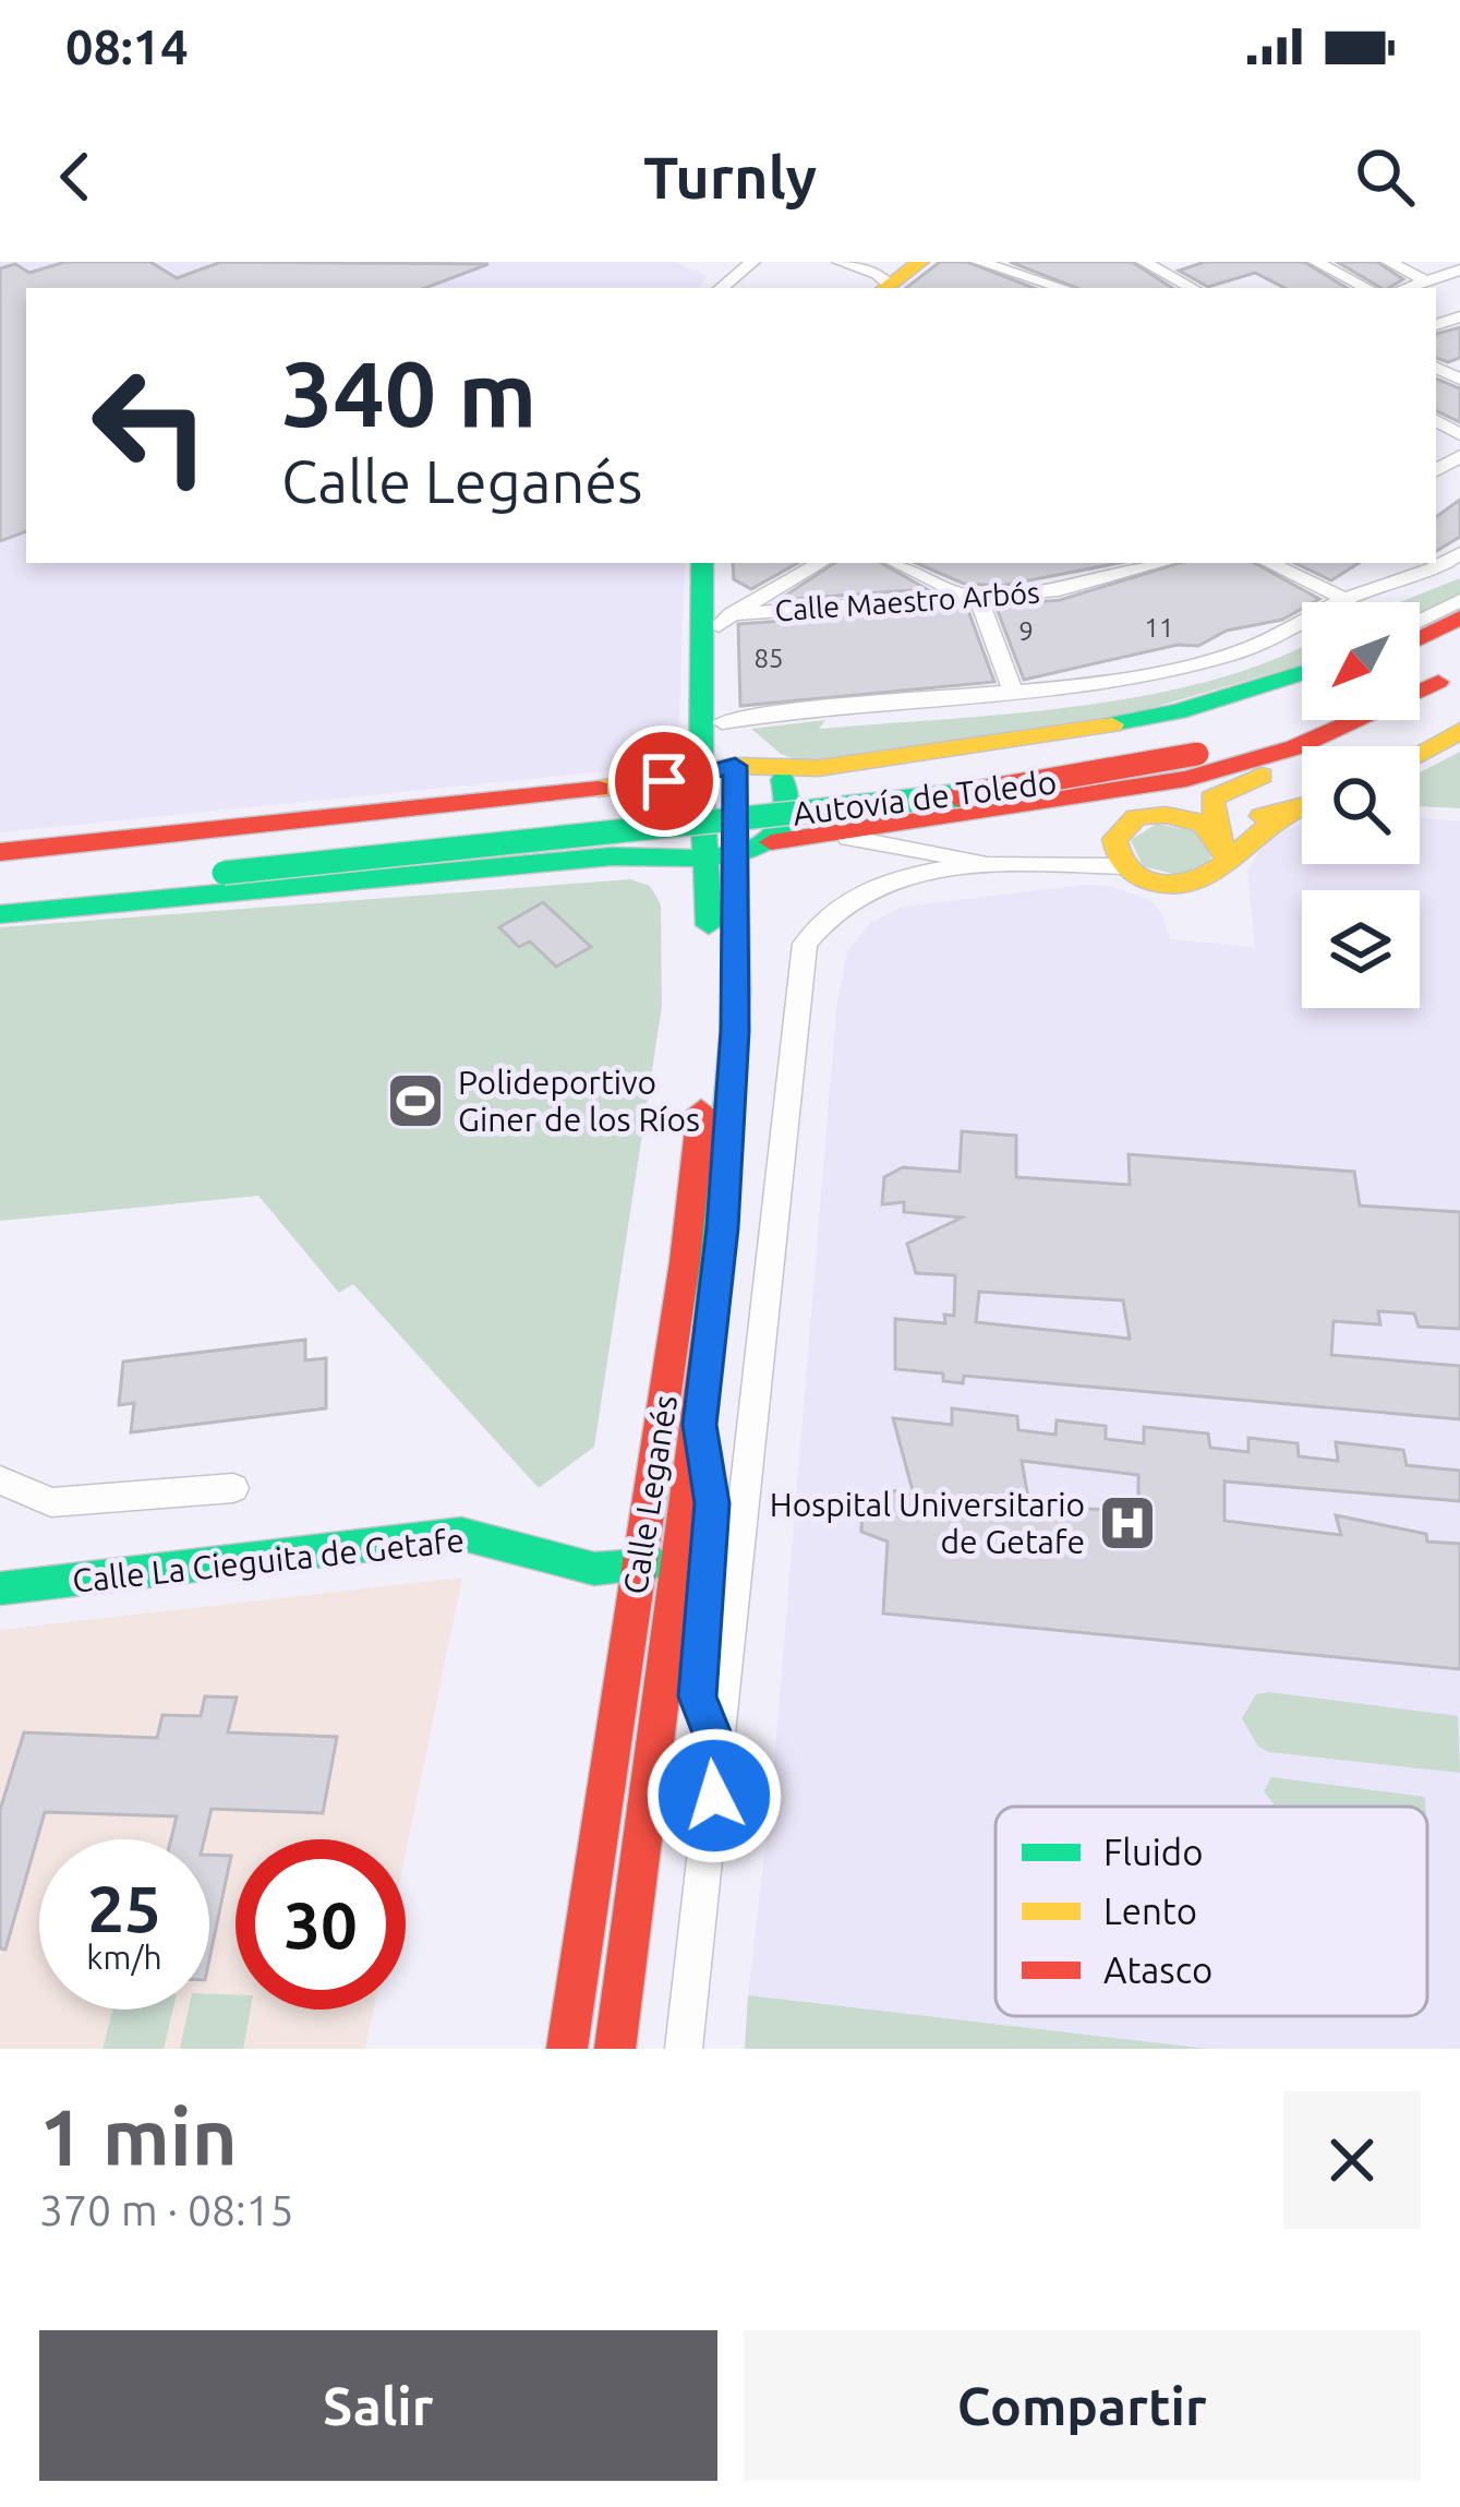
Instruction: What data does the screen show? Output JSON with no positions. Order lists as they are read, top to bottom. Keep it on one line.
{"streets":{"main road":["Autovía de Toledo","Calle Leganés","Calle La Cieguita de Getafe"],"street":["Calle Maestro Arbós"]},"crossings":[["Calle Maestro Arbós","Calle Leganés"],["Calle Leganés","Calle La Cieguita de Getafe"]],"places":{"sports":["Polideportivo Giner de los Ríos"],"hospital":["Hospital Universitario de Getafe"]},"house_numbers":["11","9","85"],"legend":["Fluido","Lento","Atasco"],"north":"bottom left","page":{"status":"08:14","header":"Turnly","turn":["340 m","Calle Leganés"],"speed":"25 km/h","limit":"30","heading":["1 min","370 m · 08:15"],"buttons":["Salir","Compartir"]}}
